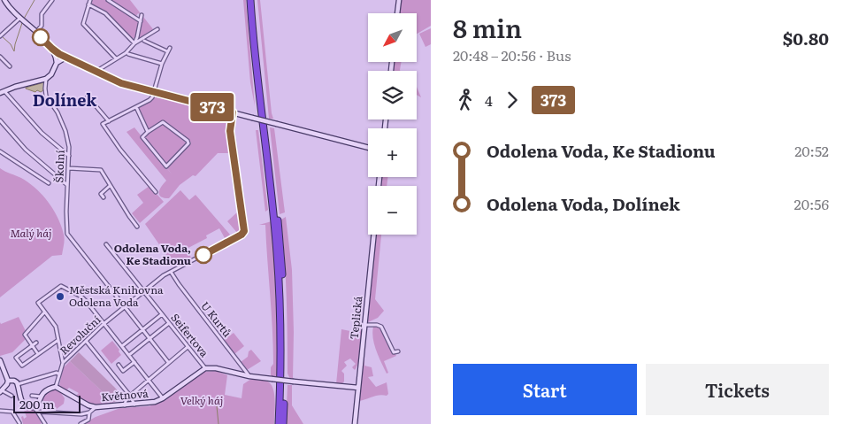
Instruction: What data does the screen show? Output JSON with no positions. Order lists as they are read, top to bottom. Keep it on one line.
{"streets":{"street":["Školní","Teplická","U Kurtů","Revoluční","Seifertova","Květnová"]},"crossings":[["Školní","Revoluční"],["U Kurtů","Revoluční"],["Revoluční","Seifertova"],["Revoluční","Květnová"],["Seifertova","Květnová"]],"districts":["Dolínek"],"parks":["Malý háj","Velký háj"],"places":["Odolena Voda, Ke Stadionu","Městská Knihovna Odolena Voda"],"lines":["bus line 373"],"scale_bar":"200 m","north":"bottom left","page":{"on_map":"373","heading":["8 min","20:48 – 20:56 · Bus","$0.80"],"map_buttons":["+","−"],"legs":["4","373"],"list":[{"name":"Odolena Voda, Ke Stadionu","value":"20:52"},{"name":"Odolena Voda, Dolínek","value":"20:56"}],"buttons":["Start","Tickets"],"scale":"200 m"}}
